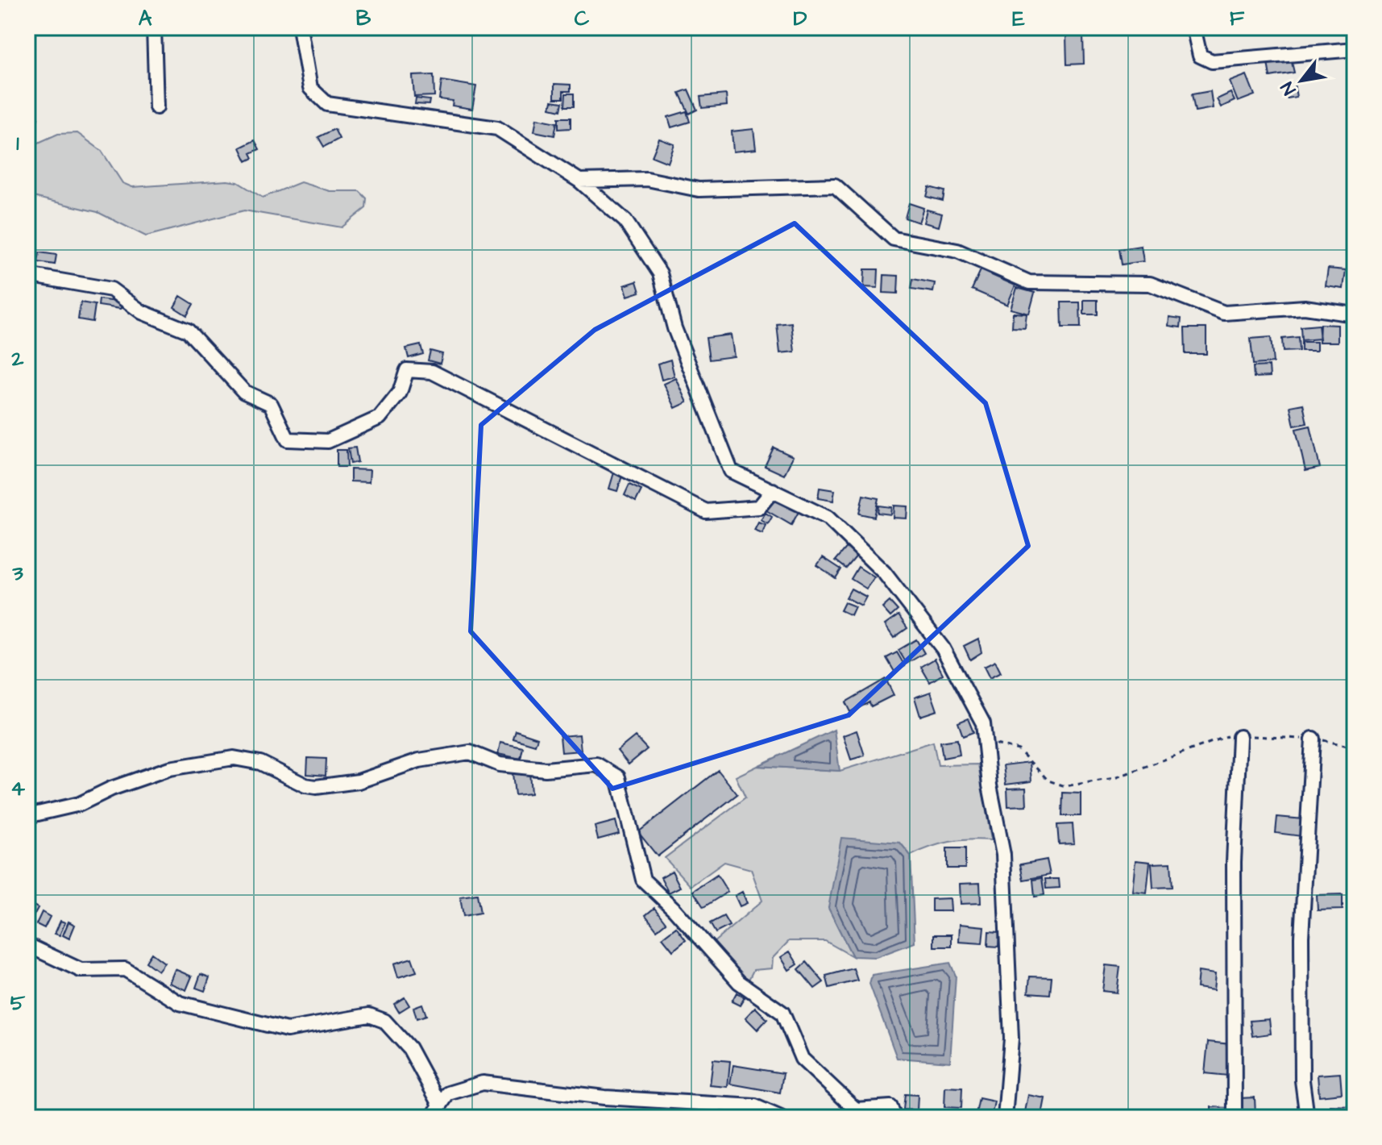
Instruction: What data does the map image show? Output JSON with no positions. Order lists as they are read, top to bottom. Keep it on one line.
{"north":"bottom left","grid":{"columns":["A","B","C","D","E","F"],"rows":["1","2","3","4","5"]}}
